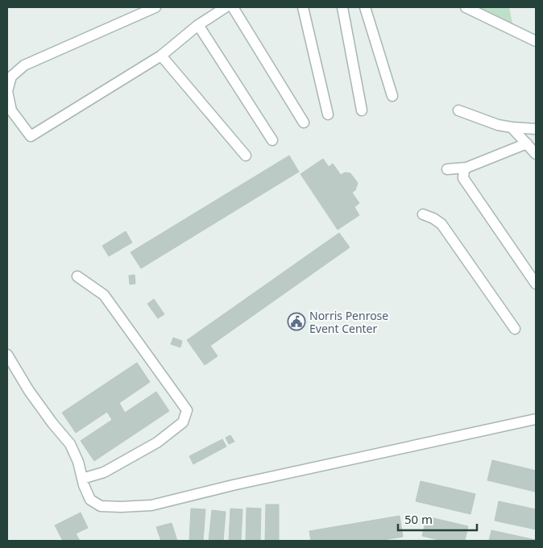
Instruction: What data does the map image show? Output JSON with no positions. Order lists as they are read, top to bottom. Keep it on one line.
{"places":{"public building":["Norris Penrose Event Center"]},"scale_bar":"50 m"}
